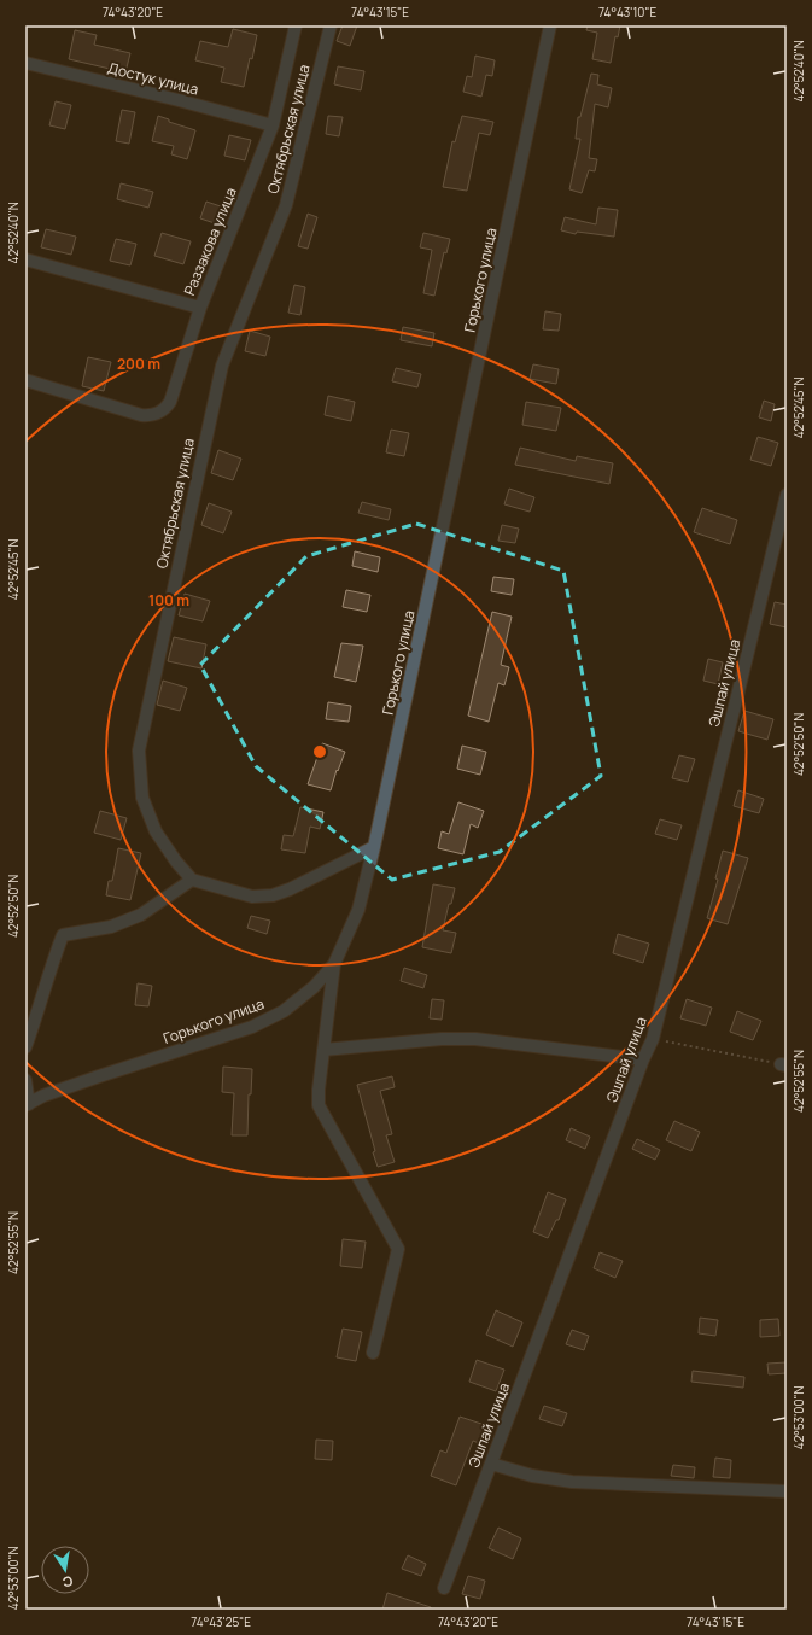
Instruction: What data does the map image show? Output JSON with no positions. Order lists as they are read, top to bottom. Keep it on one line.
{"streets":{"street":["Достук улица","Октябрьская улица","Раззакова улица","Горького улица","Эшпай улица"]},"crossings":[["Достук улица","Раззакова улица"]],"north":"bottom","coordinates":["74°43'20\"E","74°43'15\"E","74°43'10\"E","42°52'40\"N","42°52'45\"N","42°52'50\"N","42°52'55\"N","42°53'00\"N","74°43'25\"E"],"rings":["200 m","100 m"]}
